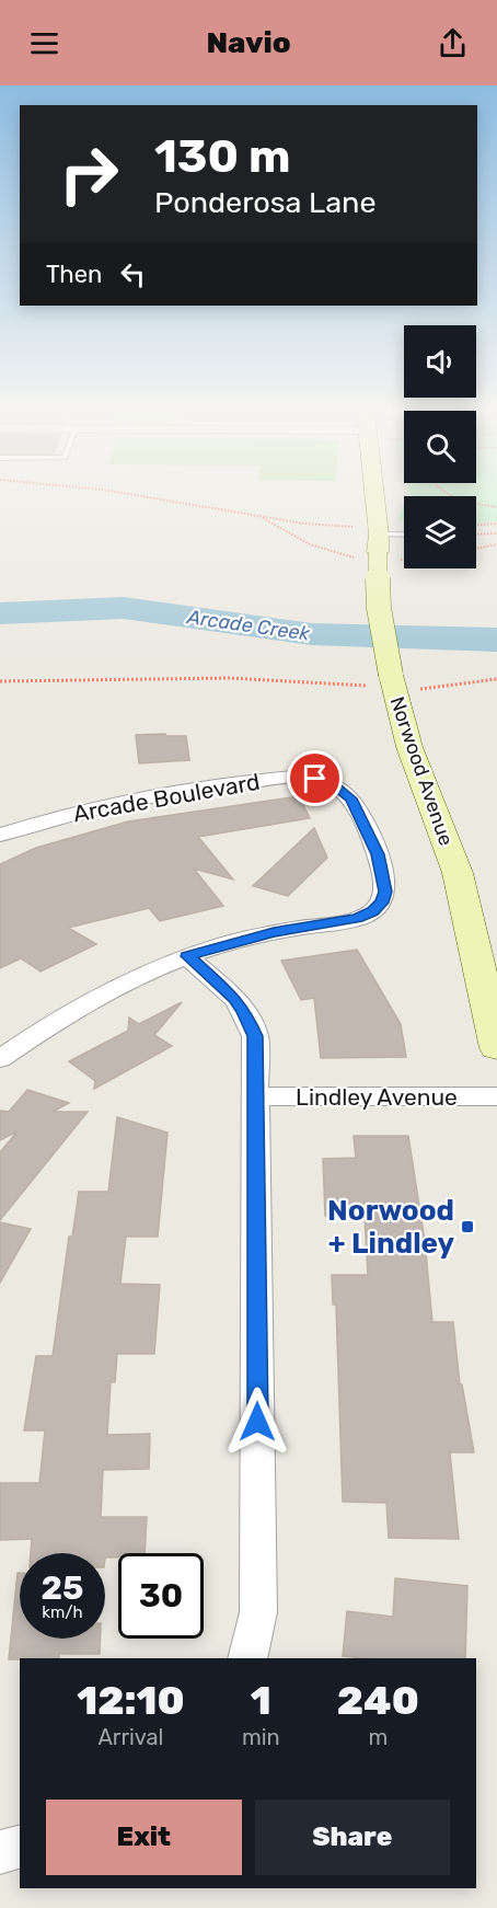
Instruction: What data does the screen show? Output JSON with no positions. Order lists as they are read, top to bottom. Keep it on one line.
{"streets":{"main road":["Norwood Avenue"],"street":["Arcade Boulevard","Lindley Avenue"]},"water":["Arcade Creek"],"places":{"transit":["Norwood + Lindley"]},"page":{"header":"Navio","turn":["130 m","Ponderosa Lane"],"then":"Then","speed":"25 km/h","limit":"30","eta":["12:10","Arrival","1","min","240","m"],"buttons":["Exit","Share"]}}
